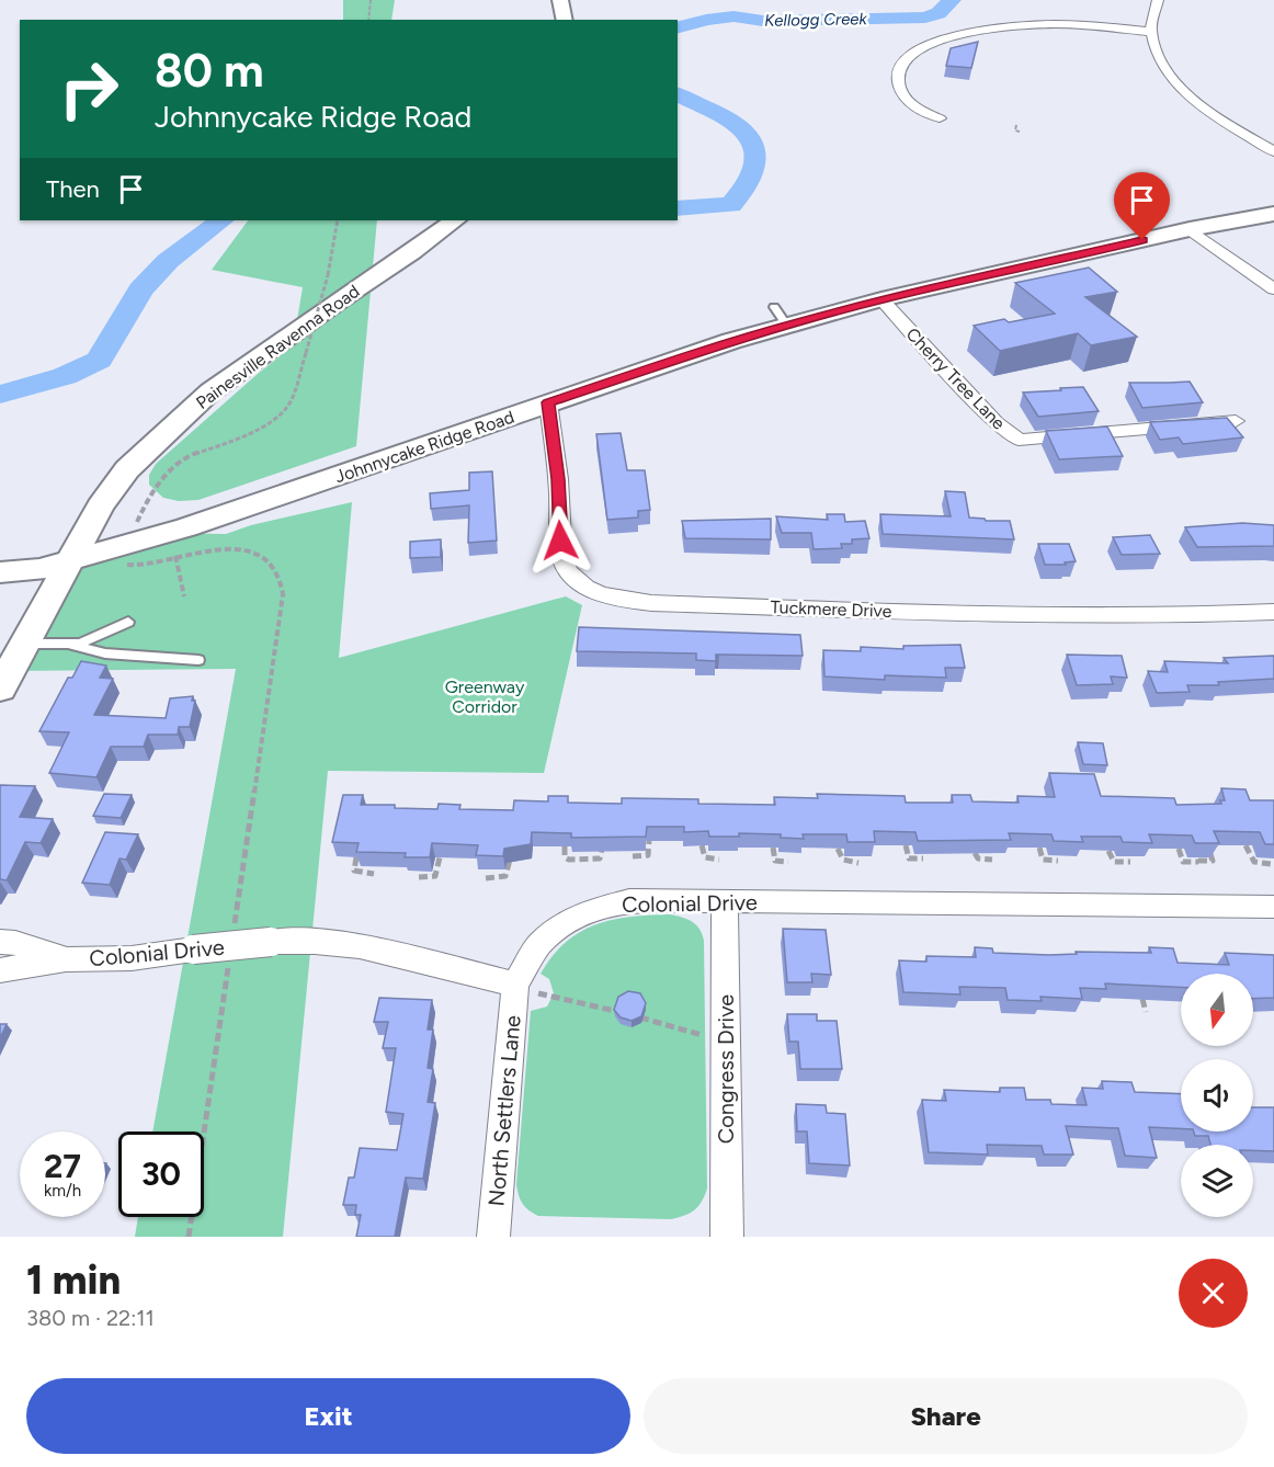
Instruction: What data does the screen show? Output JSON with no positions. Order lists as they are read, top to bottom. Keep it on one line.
{"streets":{"main road":["Painesville Ravenna Road","Johnnycake Ridge Road"],"street":["Cherry Tree Lane","Tuckmere Drive","Colonial Drive","Congress Drive","North Settlers Lane"]},"crossings":[["Painesville Ravenna Road","Johnnycake Ridge Road"],["Cherry Tree Lane","Johnnycake Ridge Road"],["Johnnycake Ridge Road","Tuckmere Drive"],["Colonial Drive","Congress Drive"],["Colonial Drive","North Settlers Lane"]],"water":["Kellogg Creek"],"parks":["Greenway Corridor"],"north":"bottom","page":{"turn":["80 m","Johnnycake Ridge Road"],"then":"Then","speed":"27 km/h","limit":"30","heading":["1 min","380 m · 22:11"],"buttons":["Exit","Share"]}}
